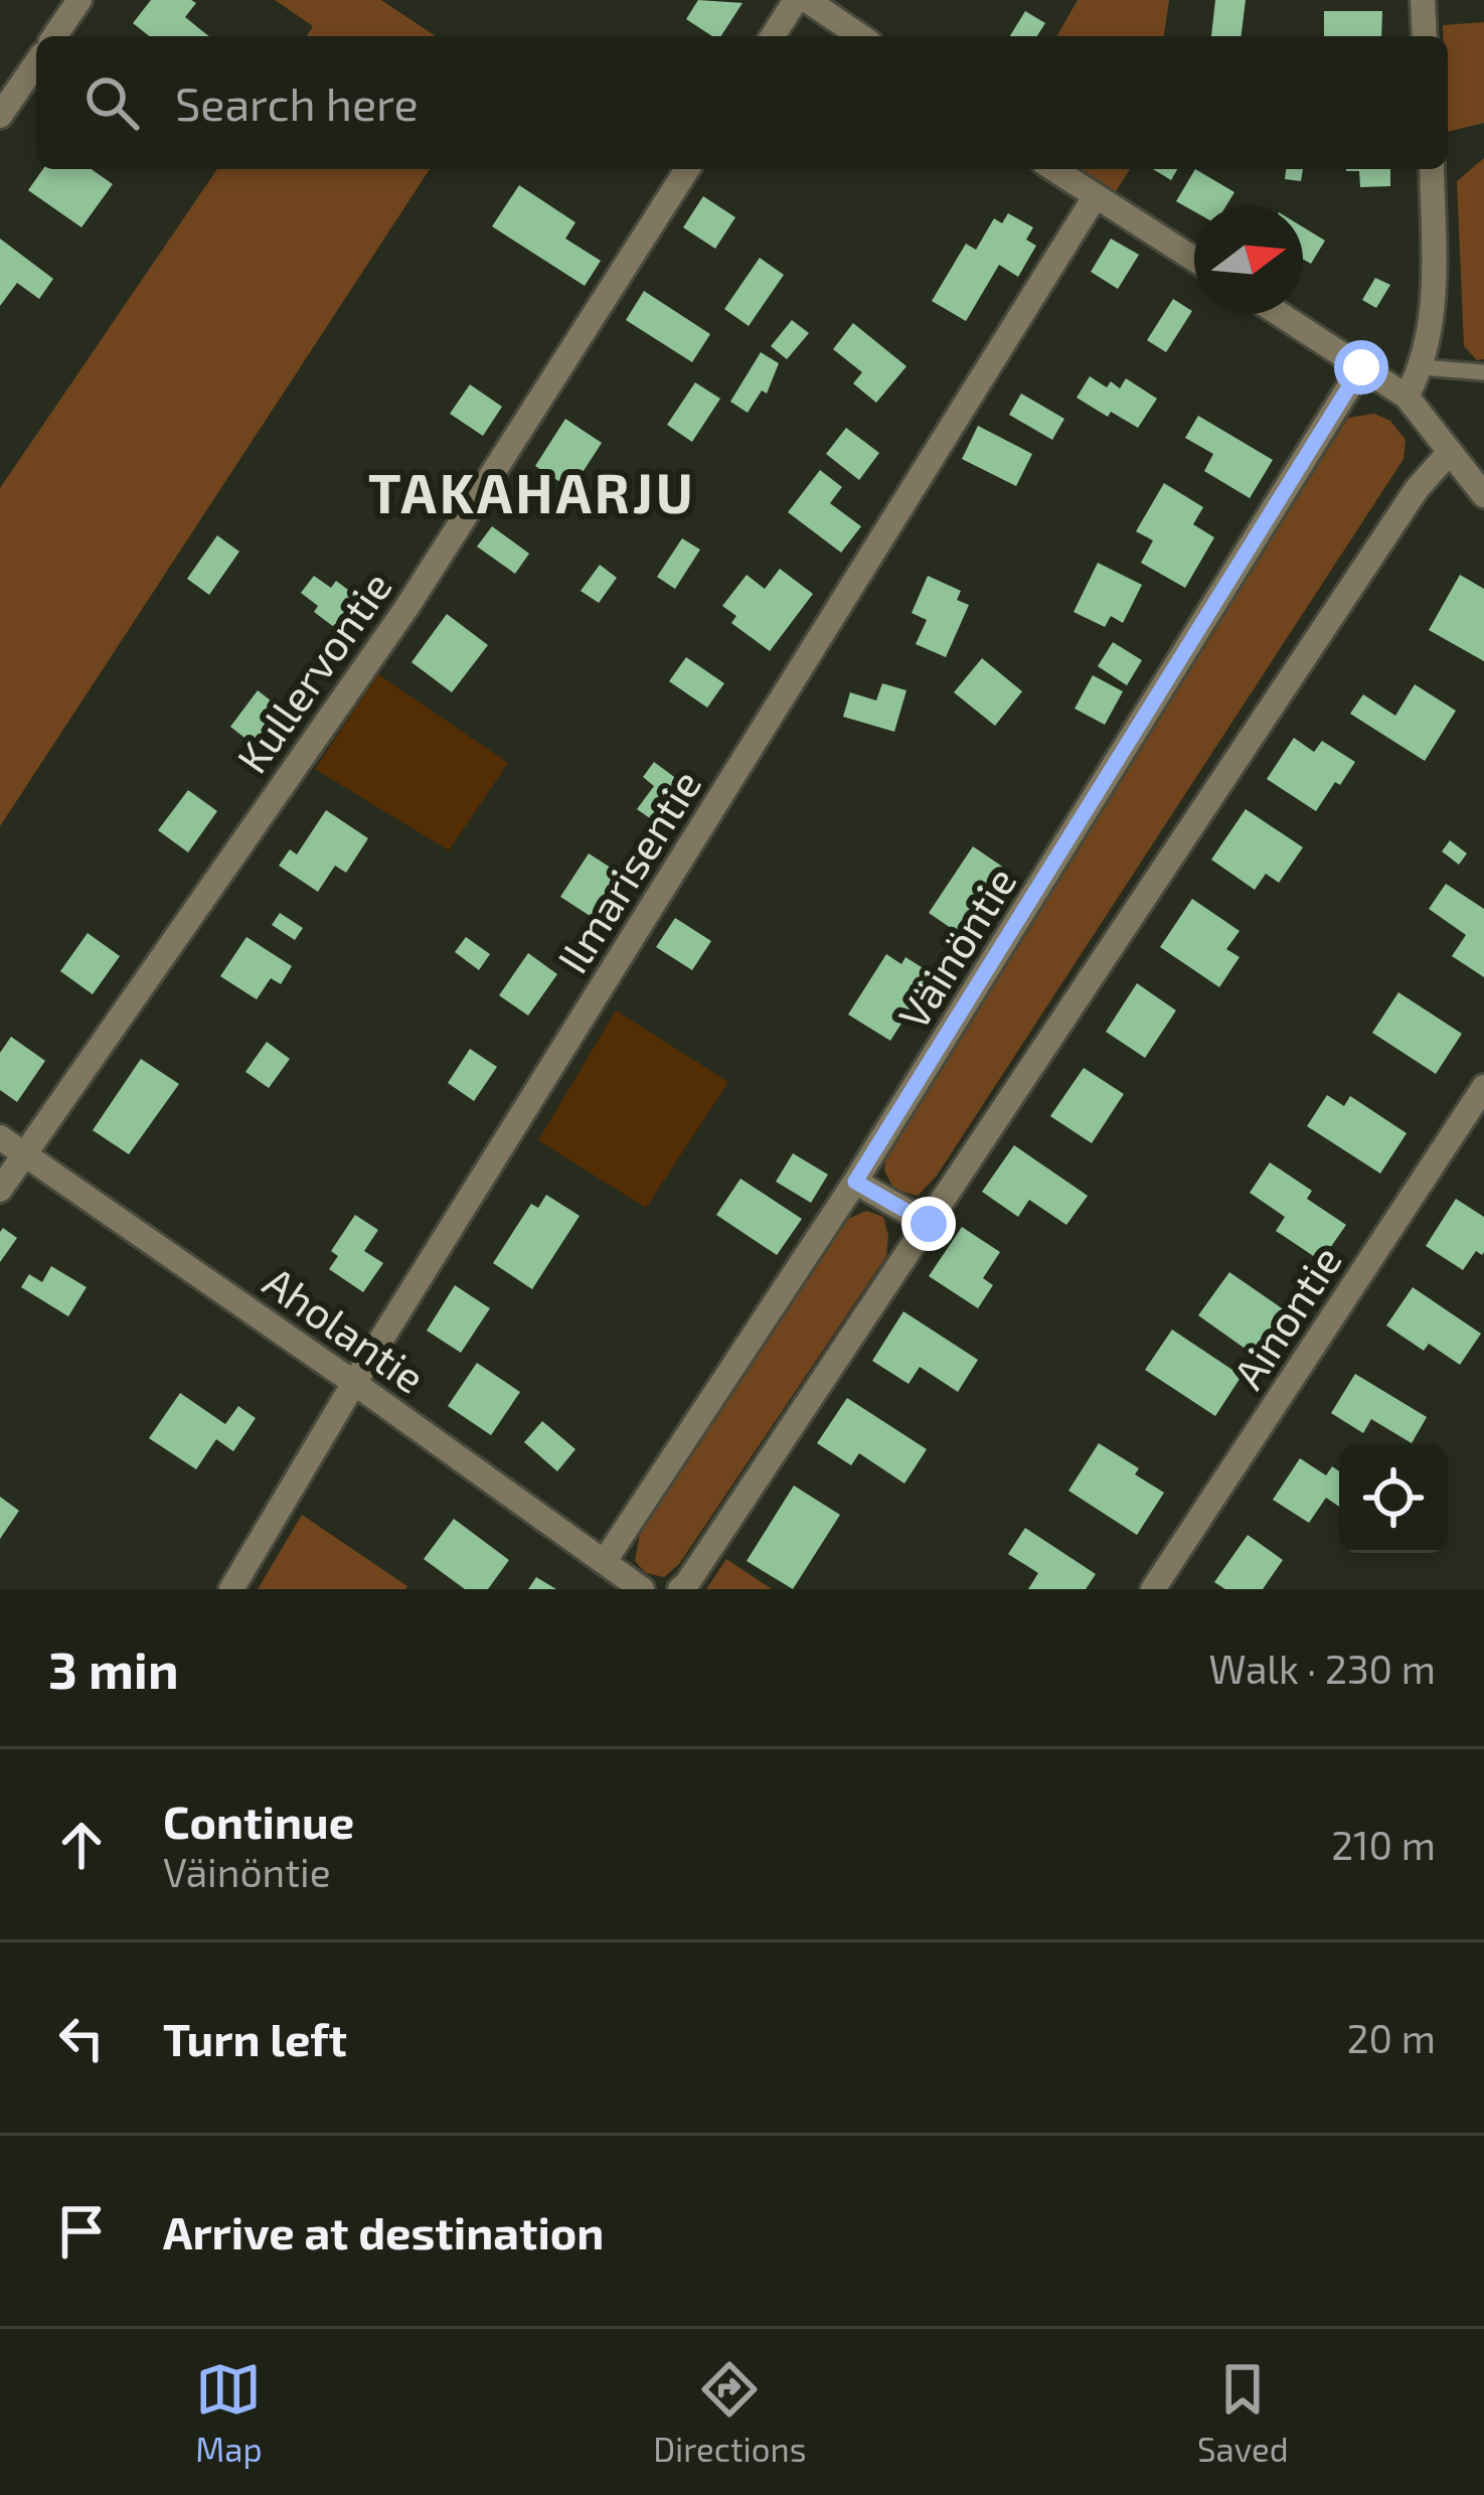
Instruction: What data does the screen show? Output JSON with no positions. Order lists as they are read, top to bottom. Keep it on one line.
{"streets":{"street":["Kullervontie","Ilmarisentie","Väinöntie","Ainontie","Aholantie"]},"crossings":[["Kullervontie","Aholantie"],["Ilmarisentie","Aholantie"],["Väinöntie","Aholantie"]],"districts":["TAKAHARJU"],"north":"right","page":{"search":"Search here","heading":["3 min","Walk · 230 m"],"list":[["Continue","Väinöntie","210 m"],["Turn left","20 m"],"Arrive at destination"],"nav":["Map","Directions","Saved"]}}
